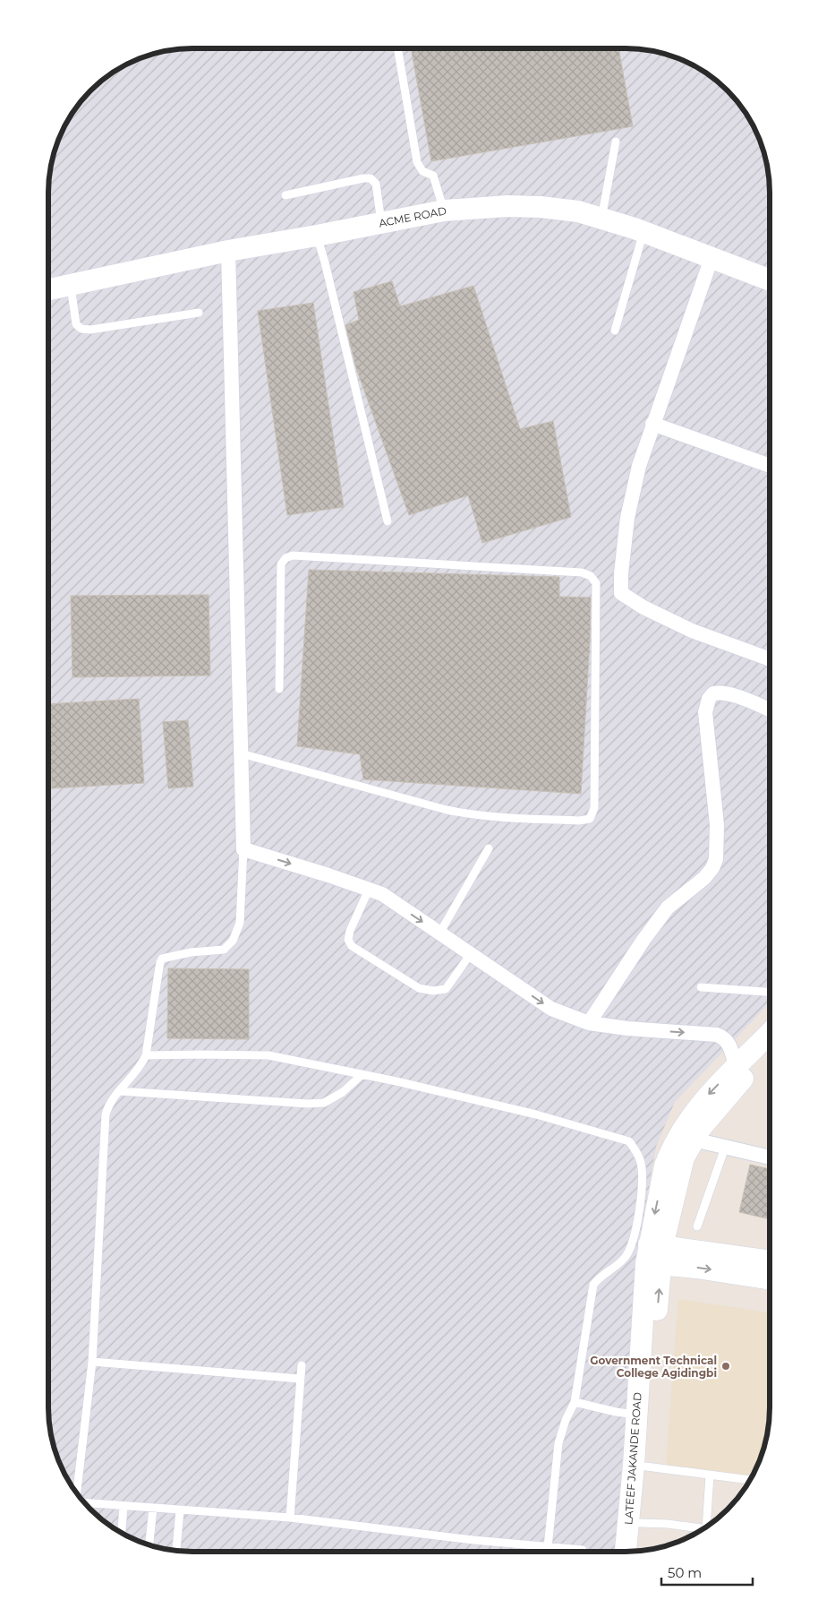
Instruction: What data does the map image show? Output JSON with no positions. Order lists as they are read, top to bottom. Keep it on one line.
{"streets":{"main road":["ACME ROAD","LATEEF JAKANDE ROAD"]},"places":["Government Technical College Agidingbi"],"scale_bar":"50 m"}
